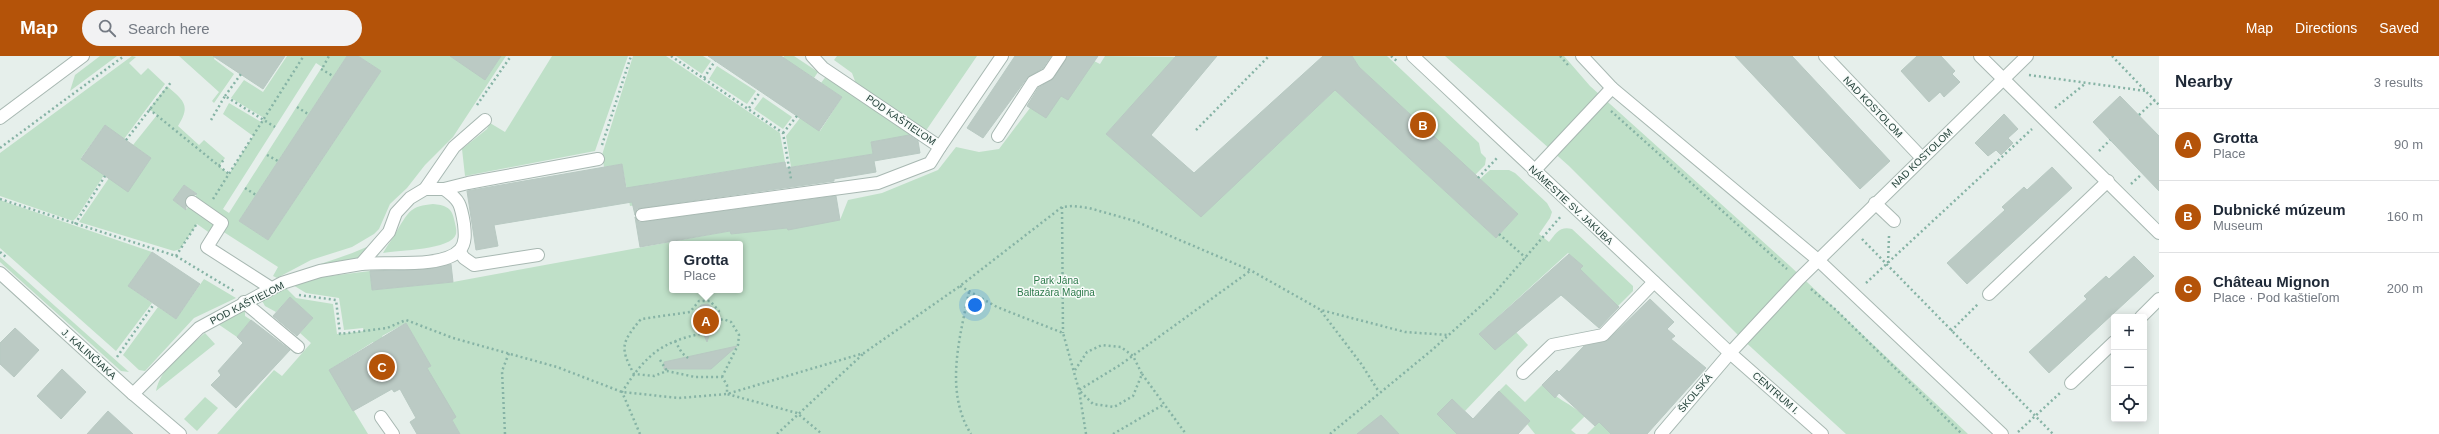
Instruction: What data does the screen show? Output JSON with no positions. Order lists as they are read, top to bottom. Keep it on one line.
{"streets":{"street":["NAD KOSTOLOM","POD KAŠTIEĽOM","NÁMESTIE SV. JAKUBA","J. KALINČIAKA","ŠKOLSKÁ","CENTRUM I."]},"crossings":[["NAD KOSTOLOM","ŠKOLSKÁ"],["POD KAŠTIEĽOM","J. KALINČIAKA"],["NÁMESTIE SV. JAKUBA","ŠKOLSKÁ"],["NÁMESTIE SV. JAKUBA","CENTRUM I."],["ŠKOLSKÁ","CENTRUM I."]],"parks":["Park Jána Baltazára Magina"],"page":{"header":"Map","search":"Search here","nav":["Map","Directions","Saved"],"heading":["Nearby","3 results"],"list":[{"mark":"A","name":"Grotta","note":"Place","value":"90 m"},{"mark":"B","name":"Dubnické múzeum","note":"Museum","value":"160 m"},{"mark":"C","name":"Château Mignon","note":"Place · Pod kaštieľom","value":"200 m"}],"pins":["B","A","C"],"popup":["Grotta","Place"],"map_buttons":["+","−"]}}
